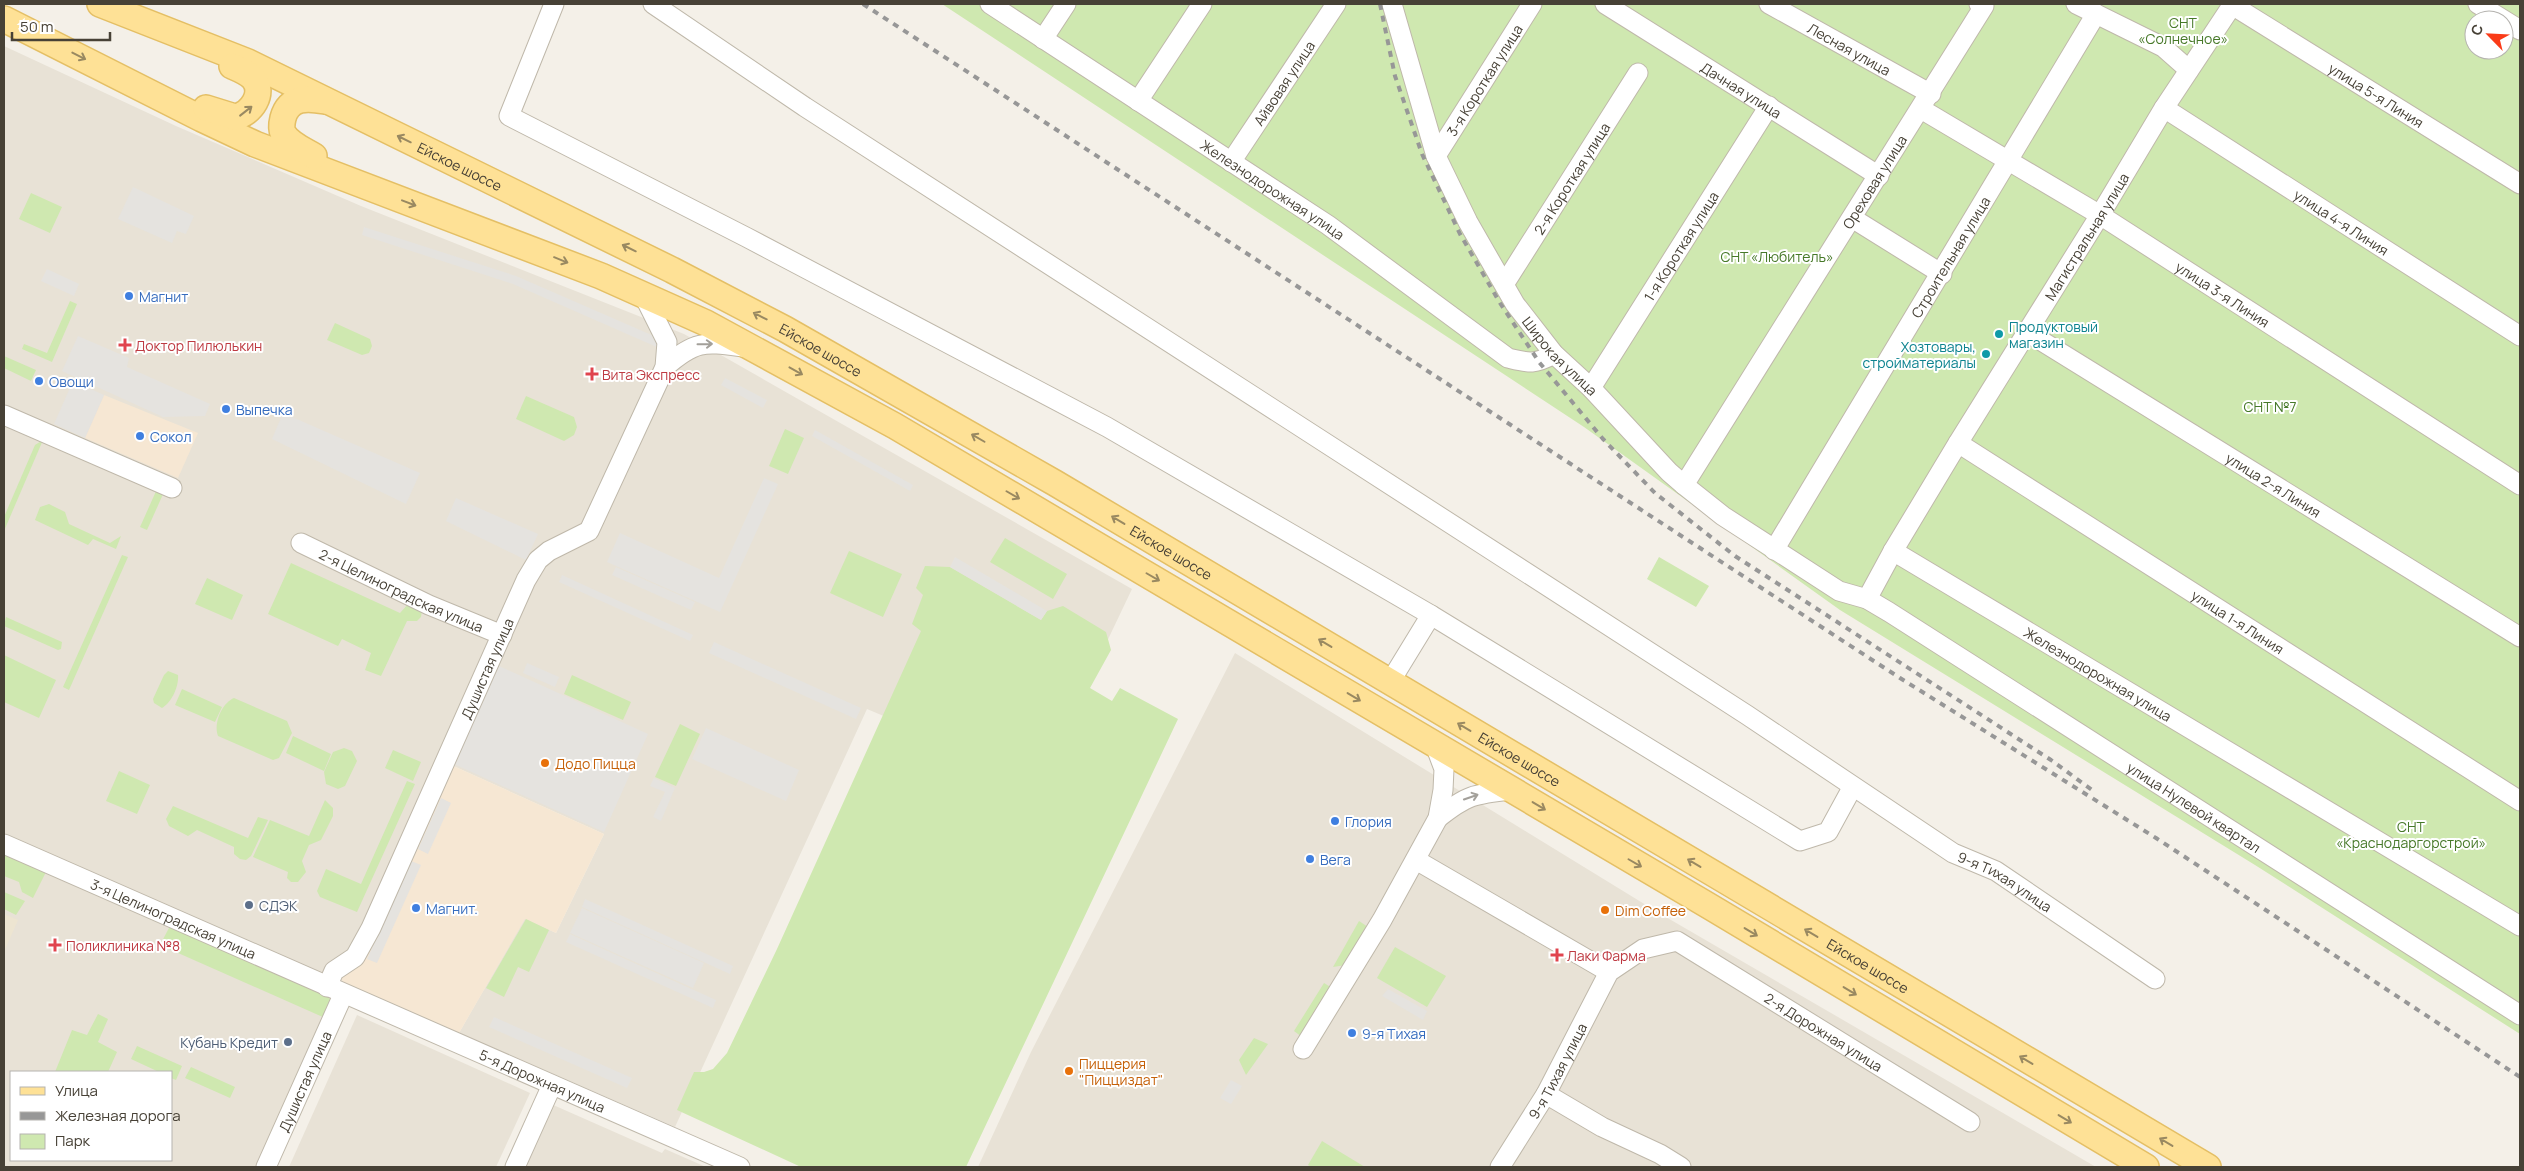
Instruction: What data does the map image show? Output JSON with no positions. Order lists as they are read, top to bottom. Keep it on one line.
{"streets":{"main road":["Ейское шоссе"],"street":["Лесная улица","3-я Короткая улица","Айвовая улица","Дачная улица","улица 5-я Линия","2-я Короткая улица","Ореховая улица","Железнодорожная улица","улица 4-я Линия","Магистральная улица","1-я Короткая улица","Строительная улица","улица 3-я Линия","Широкая улица","улица 2-я Линия","2-я Целиноградская улица","улица 1-я Линия","Душистая улица","улица Нулевой квартал","9-я Тихая улица","3-я Целиноградская улица","2-я Дорожная улица","5-я Дорожная улица"]},"crossings":[["Лесная улица","Ореховая улица"],["Лесная улица","улица 3-я Линия"],["3-я Короткая улица","Широкая улица"],["Айвовая улица","Железнодорожная улица"],["Дачная улица","Ореховая улица"],["Дачная улица","1-я Короткая улица"],["улица 5-я Линия","Магистральная улица"],["2-я Короткая улица","Широкая улица"],["Ореховая улица","улица 3-я Линия"],["Ореховая улица","Широкая улица"],["Железнодорожная улица","Магистральная улица"],["Железнодорожная улица","Широкая улица"],["улица 4-я Линия","Магистральная улица"],["Магистральная улица","улица 3-я Линия"],["Магистральная улица","Широкая улица"],["Магистральная улица","улица 2-я Линия"],["Магистральная улица","улица 1-я Линия"],["Магистральная улица","улица Нулевой квартал"],["1-я Короткая улица","Широкая улица"],["Строительная улица","улица 3-я Линия"],["Строительная улица","Широкая улица"],["Широкая улица","улица Нулевой квартал"],["2-я Целиноградская улица","Душистая улица"],["Душистая улица","3-я Целиноградская улица"],["Душистая улица","5-я Дорожная улица"],["9-я Тихая улица","2-я Дорожная улица"],["3-я Целиноградская улица","5-я Дорожная улица"]],"parks":["СНТ «Солнечное»","СНТ «Любитель»","СНТ №7","СНТ «Краснодаргорстрой»"],"places":{"other":["Магнит","Продуктовый магазин","Хозтовары, стройматериалы","Овощи","Выпечка","Сокол","Додо Пицца","Глория","Вега","СДЭК","Магнит.","Dim Coffee","9-я Тихая","Кубань Кредит","Пиццерия \"Пицциздат\""],"health":["Доктор Пилюлькин","Вита Экспресс","Поликлиника №8","Лаки Фарма"]},"legend":["Улица","Железная дорога","Парк"],"scale_bar":"50 m","north":"top left"}
